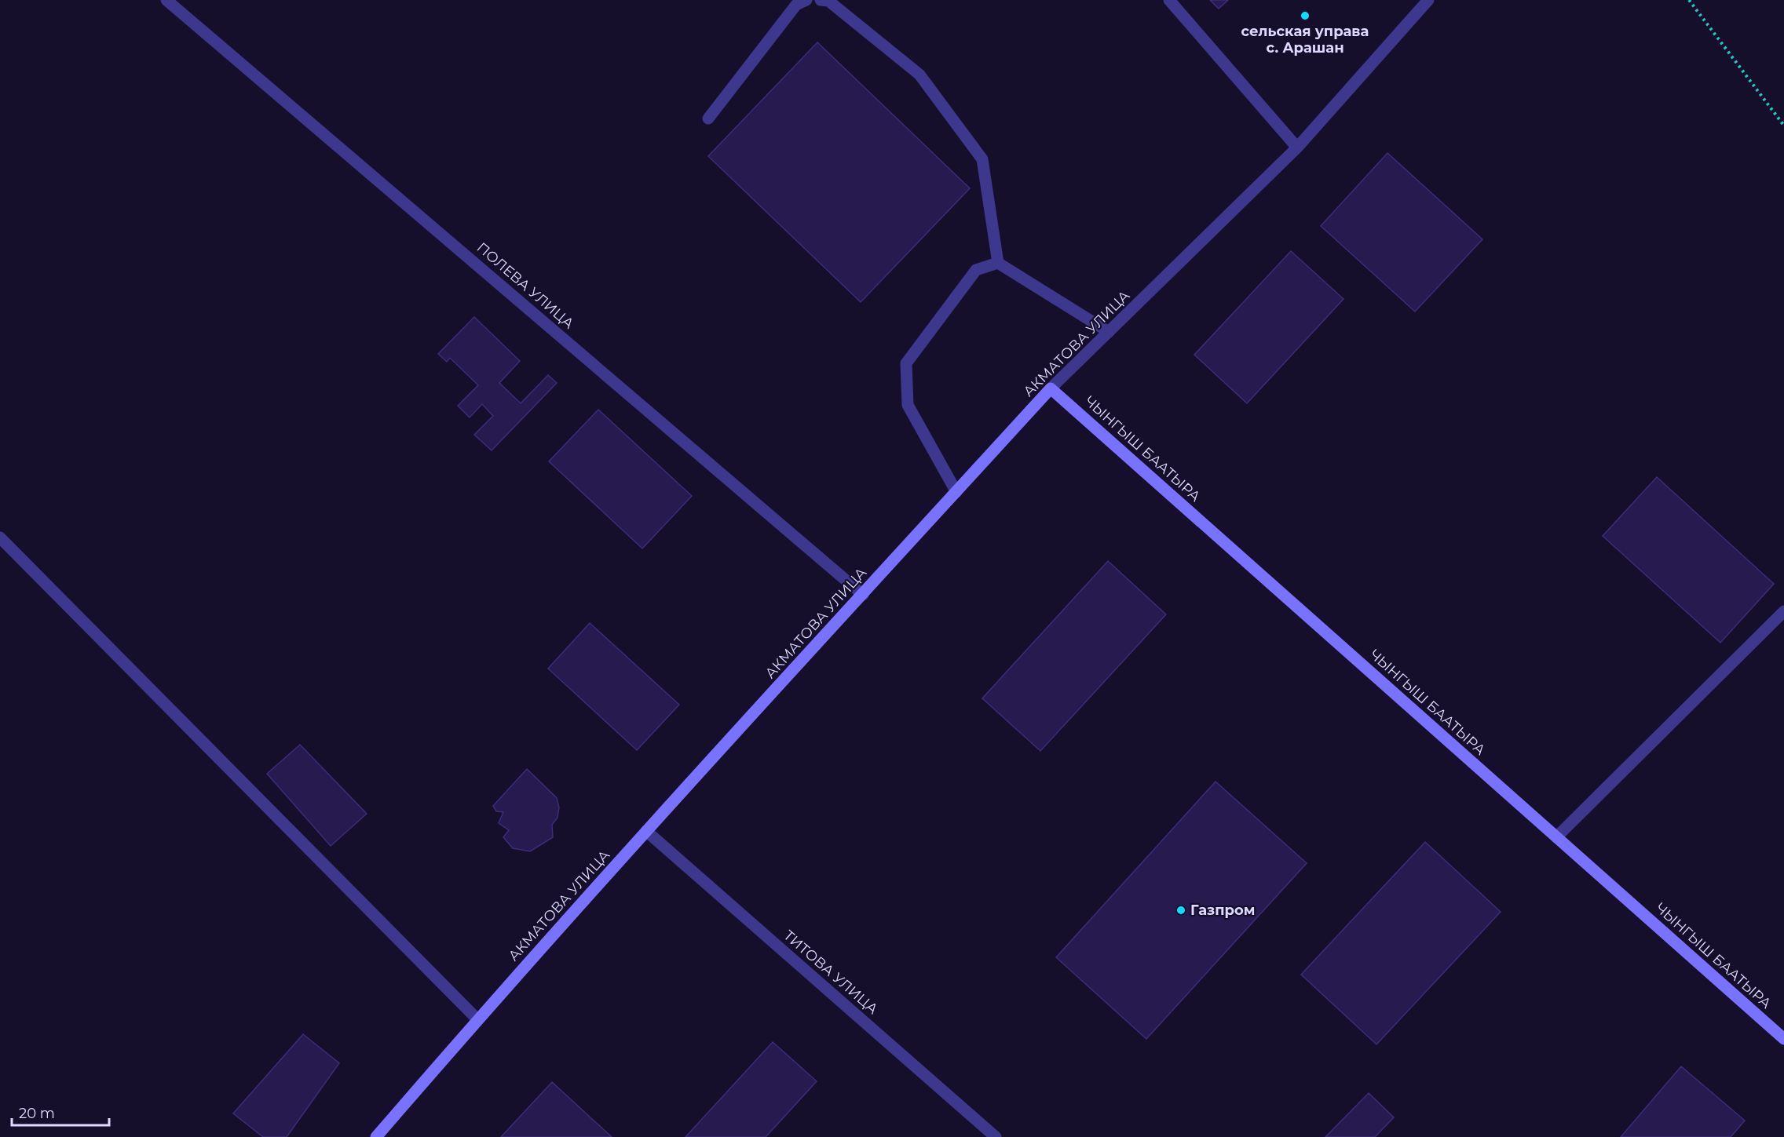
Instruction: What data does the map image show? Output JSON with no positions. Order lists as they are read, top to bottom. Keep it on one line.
{"streets":{"main road":["АКМАТОВА УЛИЦА","ЧЫНГЫШ БААТЫРА"],"street":["ПОЛЕВА УЛИЦА","ТИТОВА УЛИЦА"]},"crossings":[["ПОЛЕВА УЛИЦА","АКМАТОВА УЛИЦА"],["АКМАТОВА УЛИЦА","ЧЫНГЫШ БААТЫРА"],["АКМАТОВА УЛИЦА","ТИТОВА УЛИЦА"]],"places":["сельская управа с. Арашан","Газпром"],"scale_bar":"20 m"}
